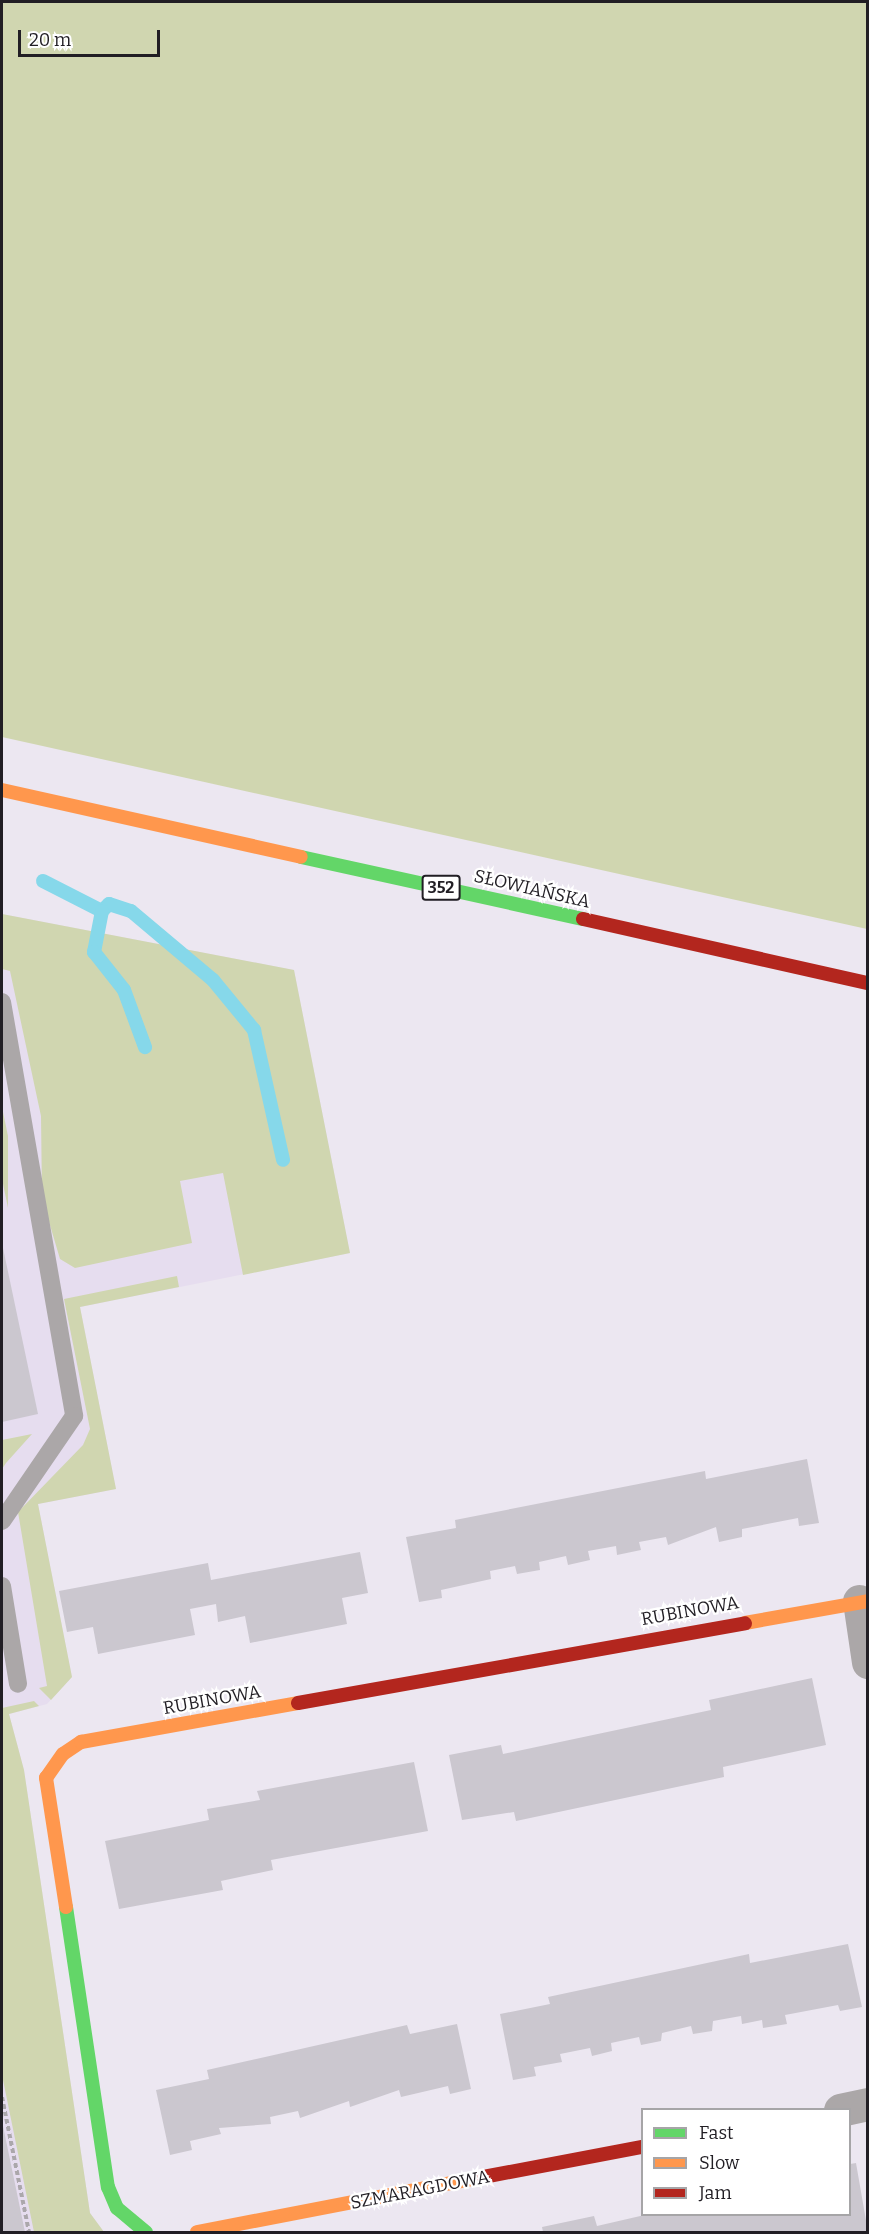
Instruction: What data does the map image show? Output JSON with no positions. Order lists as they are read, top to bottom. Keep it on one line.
{"streets":{"street":["352","SŁOWIAŃSKA","RUBINOWA","SZMARAGDOWA"]},"legend":["Fast","Slow","Jam"],"scale_bar":"20 m"}
